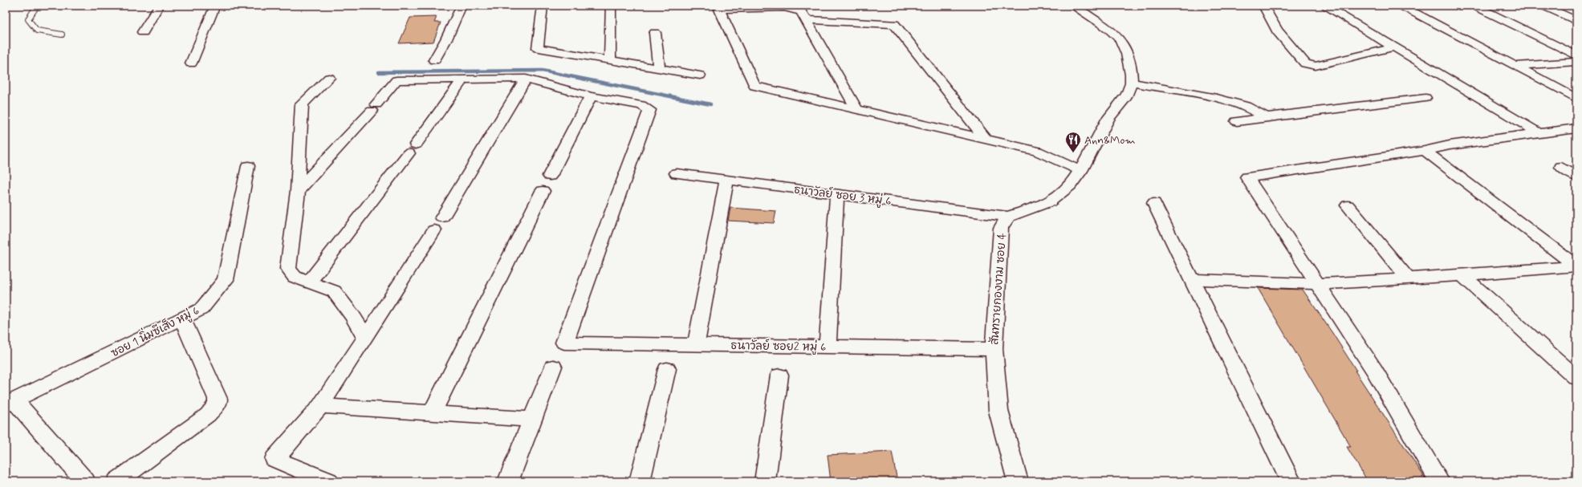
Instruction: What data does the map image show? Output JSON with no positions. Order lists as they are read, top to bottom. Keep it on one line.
{"streets":{"street":["ธนาวัลย์ ซอย 3 หมู่ 6","สันทรายกองงาม ซอย 4","ซอย 1 นิ่มซีเส็ง หมู่ 6","ธนาวัลย์ ซอย2 หมู่ 6"]},"crossings":[["ธนาวัลย์ ซอย 3 หมู่ 6","สันทรายกองงาม ซอย 4"],["สันทรายกองงาม ซอย 4","ธนาวัลย์ ซอย2 หมู่ 6"]],"places":{"restaurant":["Ann&Mom"]}}
